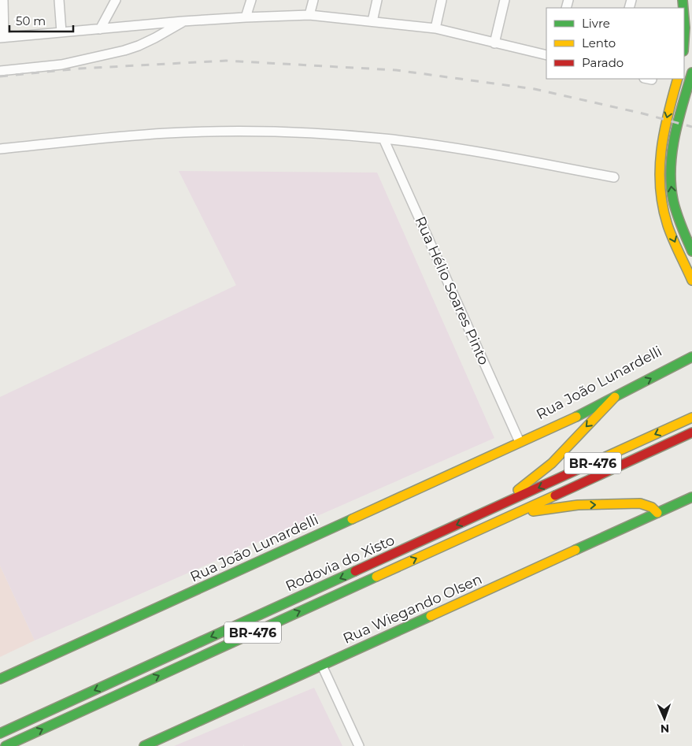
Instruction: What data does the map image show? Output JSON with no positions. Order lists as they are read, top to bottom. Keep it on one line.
{"streets":{"main road":["Rua João Lunardelli","BR-476","Rodovia do Xisto","Rua Wiegando Olsen"],"street":["Rua Hélio Soares Pinto"]},"crossings":[["Rua Hélio Soares Pinto","Rua João Lunardelli"]],"legend":["Livre","Lento","Parado"],"scale_bar":"50 m","north":"bottom"}
